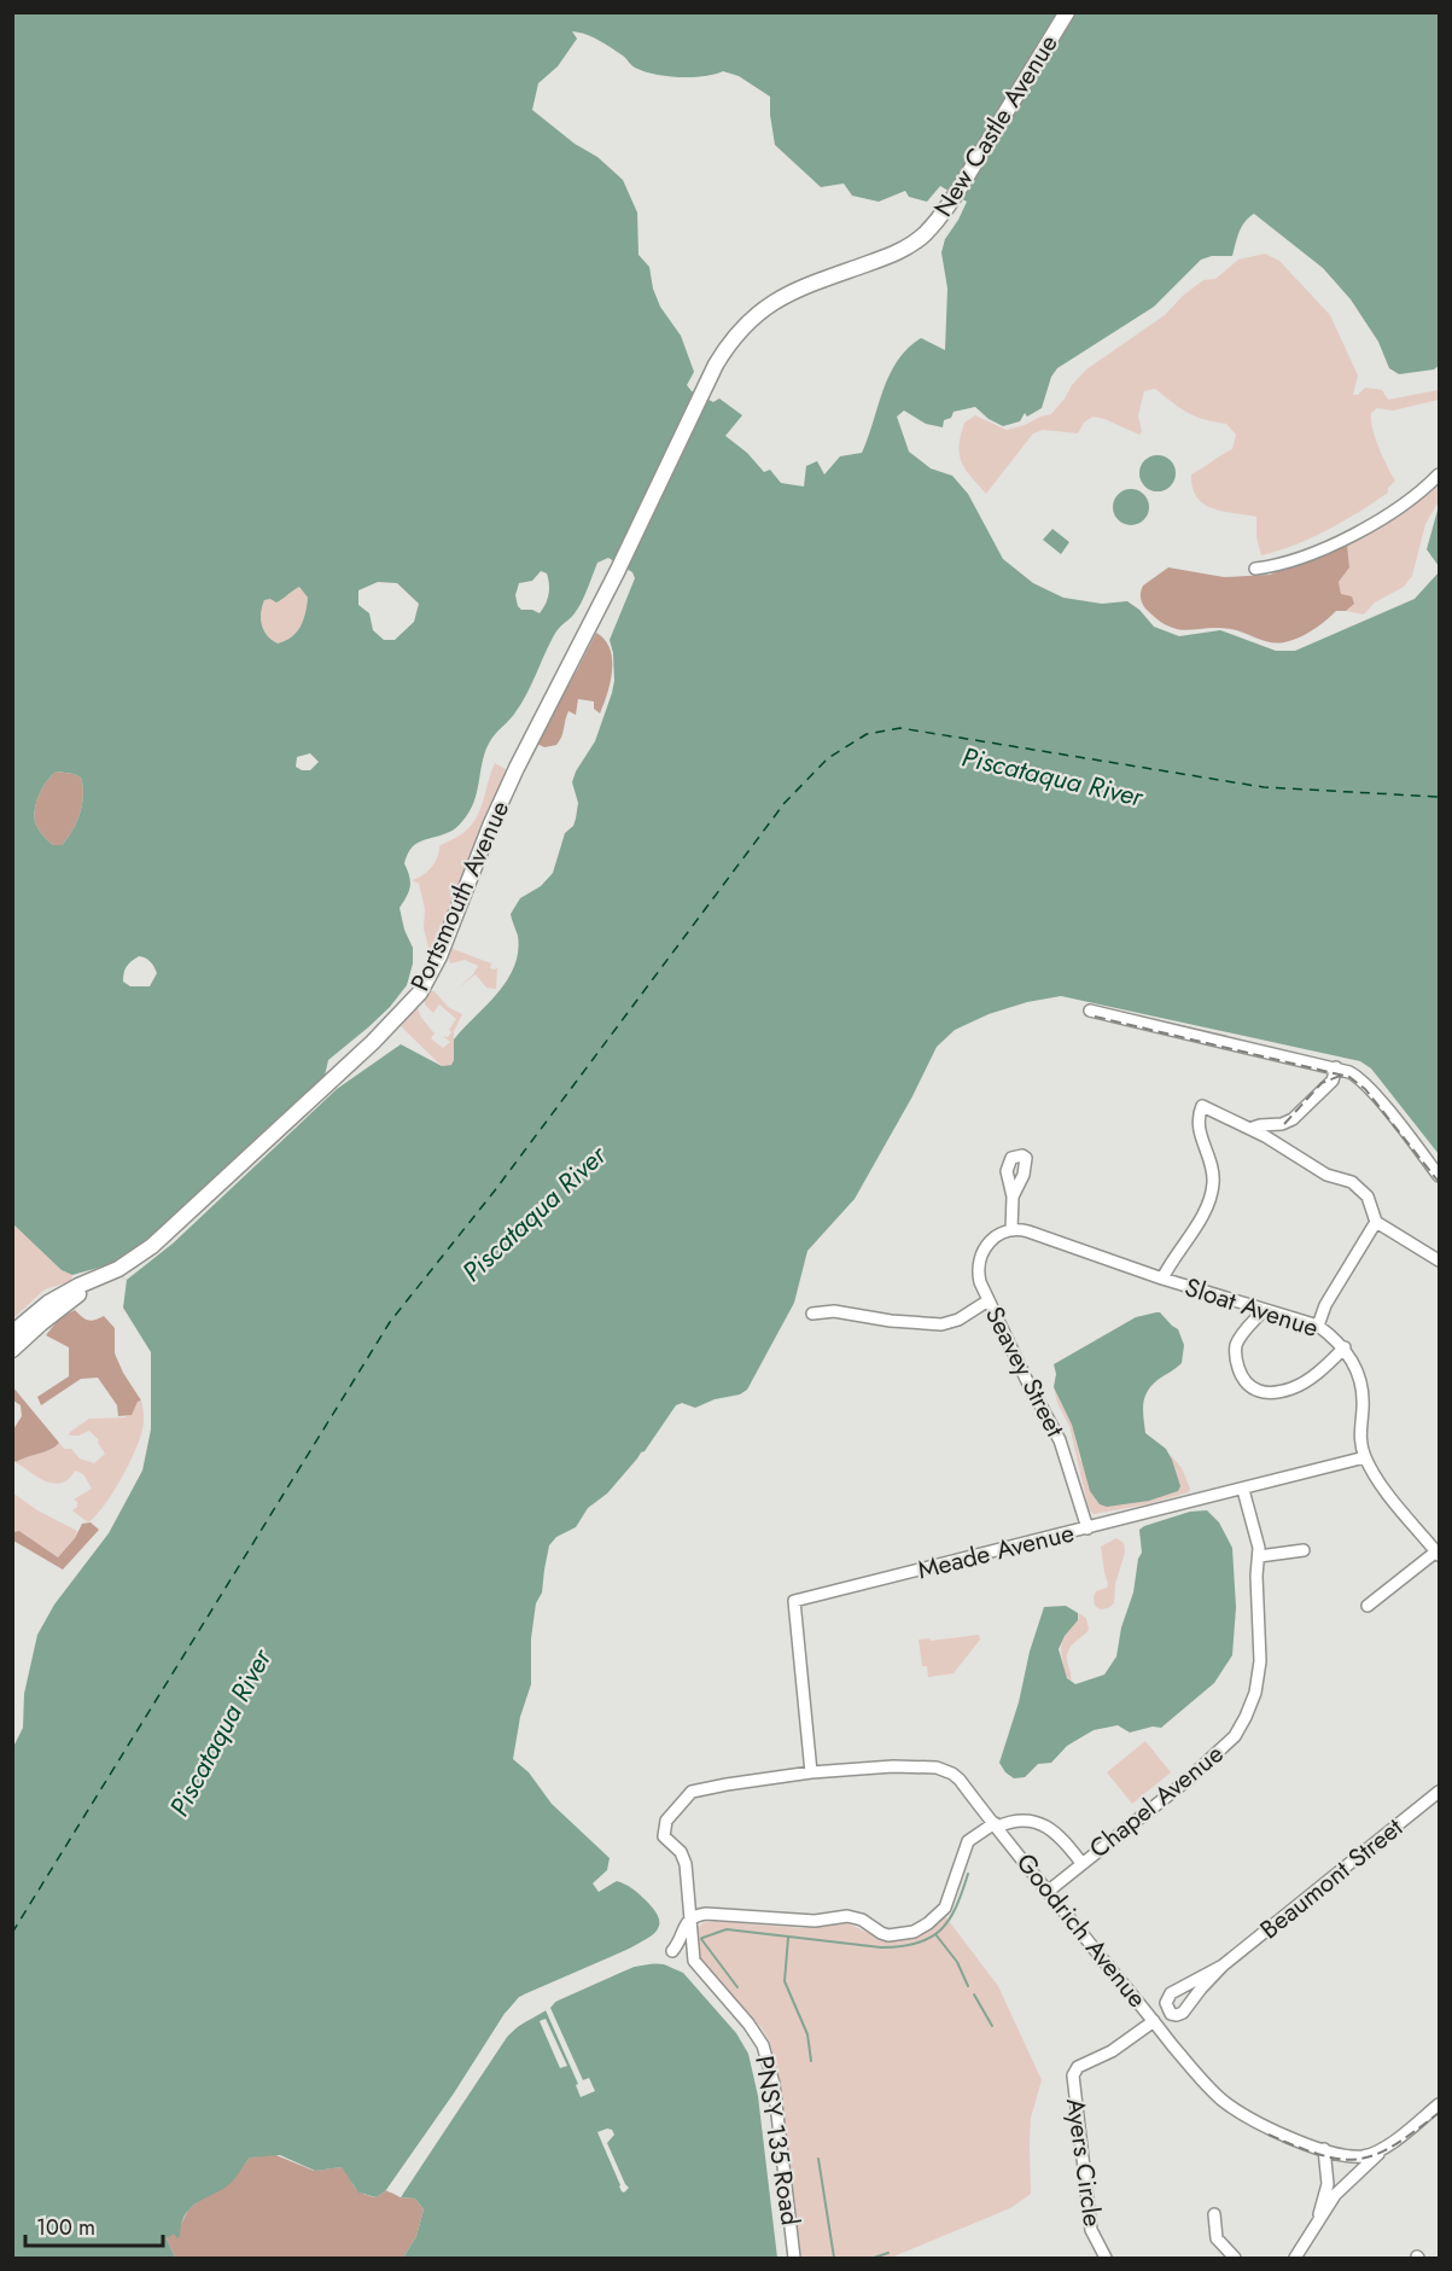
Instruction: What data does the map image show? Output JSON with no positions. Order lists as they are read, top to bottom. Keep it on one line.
{"streets":{"main road":["New Castle Avenue","Portsmouth Avenue"],"street":["Sloat Avenue","Seavey Street","Meade Avenue","Chapel Avenue","Beaumont Street","Goodrich Avenue","PNSY 135 Road","Ayers Circle"]},"crossings":[["New Castle Avenue","Portsmouth Avenue"],["Sloat Avenue","Seavey Street"],["Sloat Avenue","Meade Avenue"],["Seavey Street","Meade Avenue"],["Meade Avenue","Chapel Avenue"],["Meade Avenue","Goodrich Avenue"],["Chapel Avenue","Goodrich Avenue"],["Goodrich Avenue","PNSY 135 Road"],["Goodrich Avenue","Ayers Circle"]],"water":["Piscataqua River"],"scale_bar":"100 m"}
